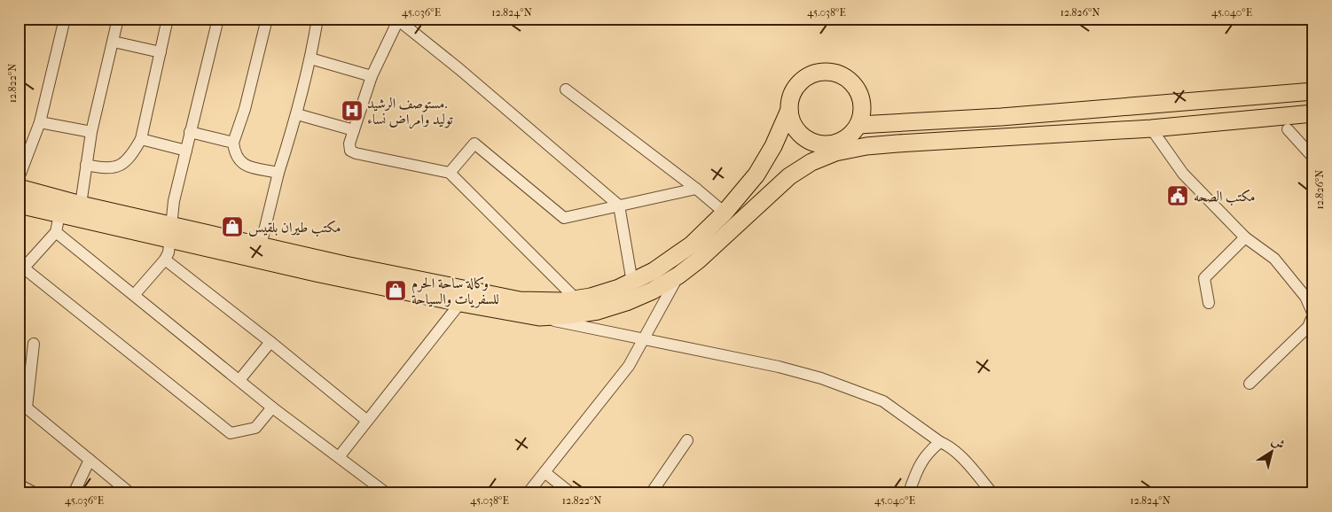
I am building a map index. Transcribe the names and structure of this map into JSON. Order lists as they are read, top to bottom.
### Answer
{
  "places": {
    "hospital": ["مستوصف الرشيد. توليد وامراض نساء"],
    "public building": ["مكتب الصحه"],
    "shop": ["مكتب طيران بلقيس", "وكالة ساحة الحرم للسفريات والسياحة"]
  },
  "north": "top right",
  "coordinates": [
    "45.036°E",
    "12.824°N",
    "45.038°E",
    "12.826°N",
    "45.040°E",
    "12.822°N"
  ]
}
